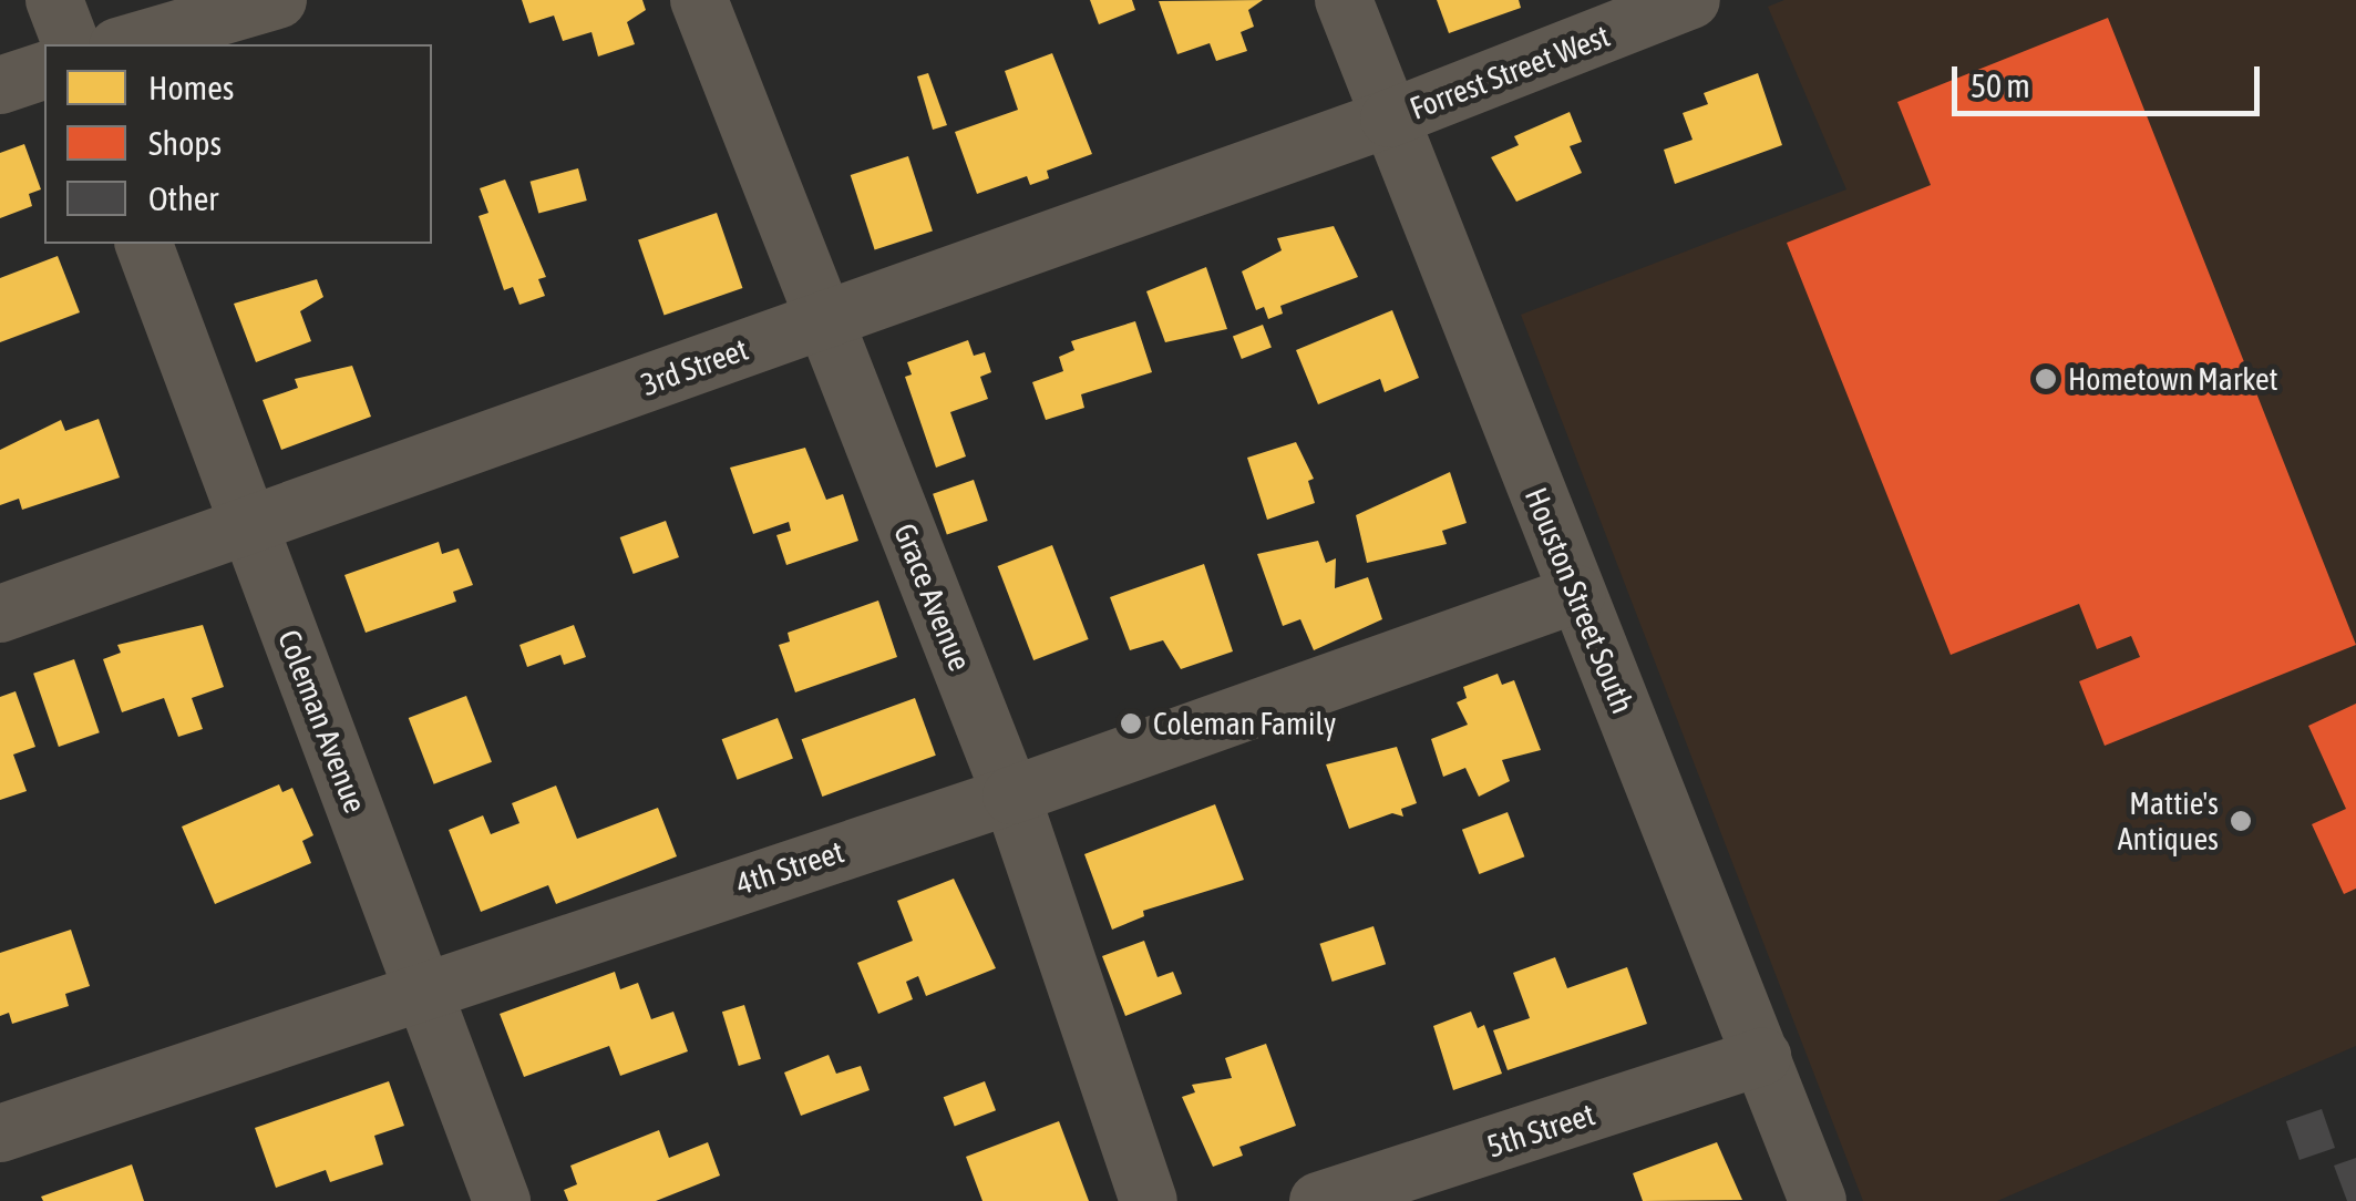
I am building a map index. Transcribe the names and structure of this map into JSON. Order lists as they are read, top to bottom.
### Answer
{
  "streets": {
    "street": [
      "Forrest Street West",
      "3rd Street",
      "Grace Avenue",
      "Houston Street South",
      "Coleman Avenue",
      "4th Street",
      "5th Street"
    ]
  },
  "crossings": [
    ["Forrest Street West", "3rd Street"],
    ["Forrest Street West", "Houston Street South"],
    ["3rd Street", "Grace Avenue"],
    ["3rd Street", "Houston Street South"],
    ["3rd Street", "Coleman Avenue"],
    ["Grace Avenue", "4th Street"],
    ["Houston Street South", "4th Street"],
    ["Houston Street South", "5th Street"],
    ["Coleman Avenue", "4th Street"]
  ],
  "places": ["Hometown Market", "Coleman Family", "Mattie's Antiques"],
  "legend": ["Homes", "Shops", "Other"],
  "scale_bar": "50 m"
}
